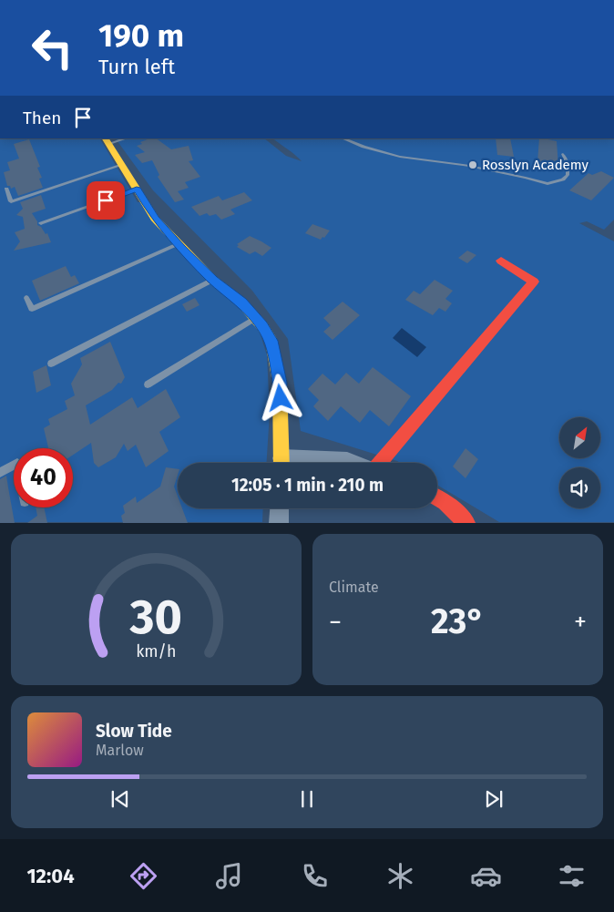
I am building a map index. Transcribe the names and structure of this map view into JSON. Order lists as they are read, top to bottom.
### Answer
{
  "places": ["Rosslyn Academy"],
  "north": "top right",
  "page": {
    "turn": ["190 m", "Turn left"],
    "then": "Then",
    "limit": "40",
    "trip": "12:05 · 1 min · 210 m",
    "tile": "Climate",
    "heat": ["−", "23°", "+"],
    "song": ["Slow Tide", "Marlow"],
    "tabs": "12:04",
    "gauge": ["30", "km/h"]
  }
}
